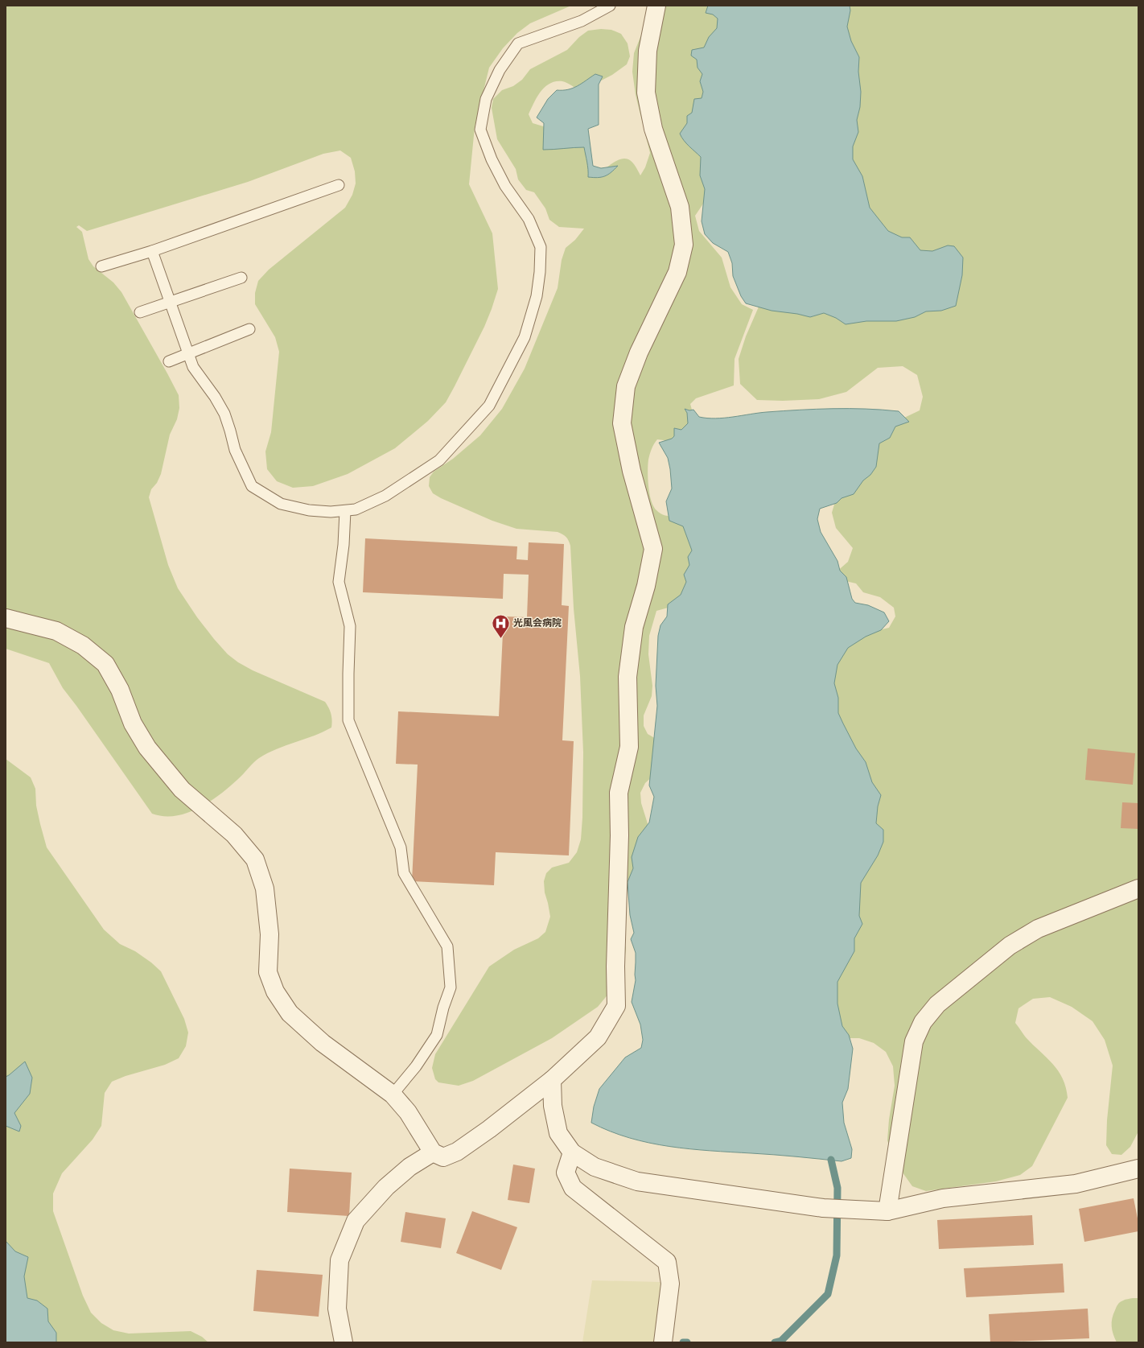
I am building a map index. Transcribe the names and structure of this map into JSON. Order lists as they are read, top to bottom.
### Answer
{
  "places": {
    "hospital": ["光風会病院"]
  }
}
